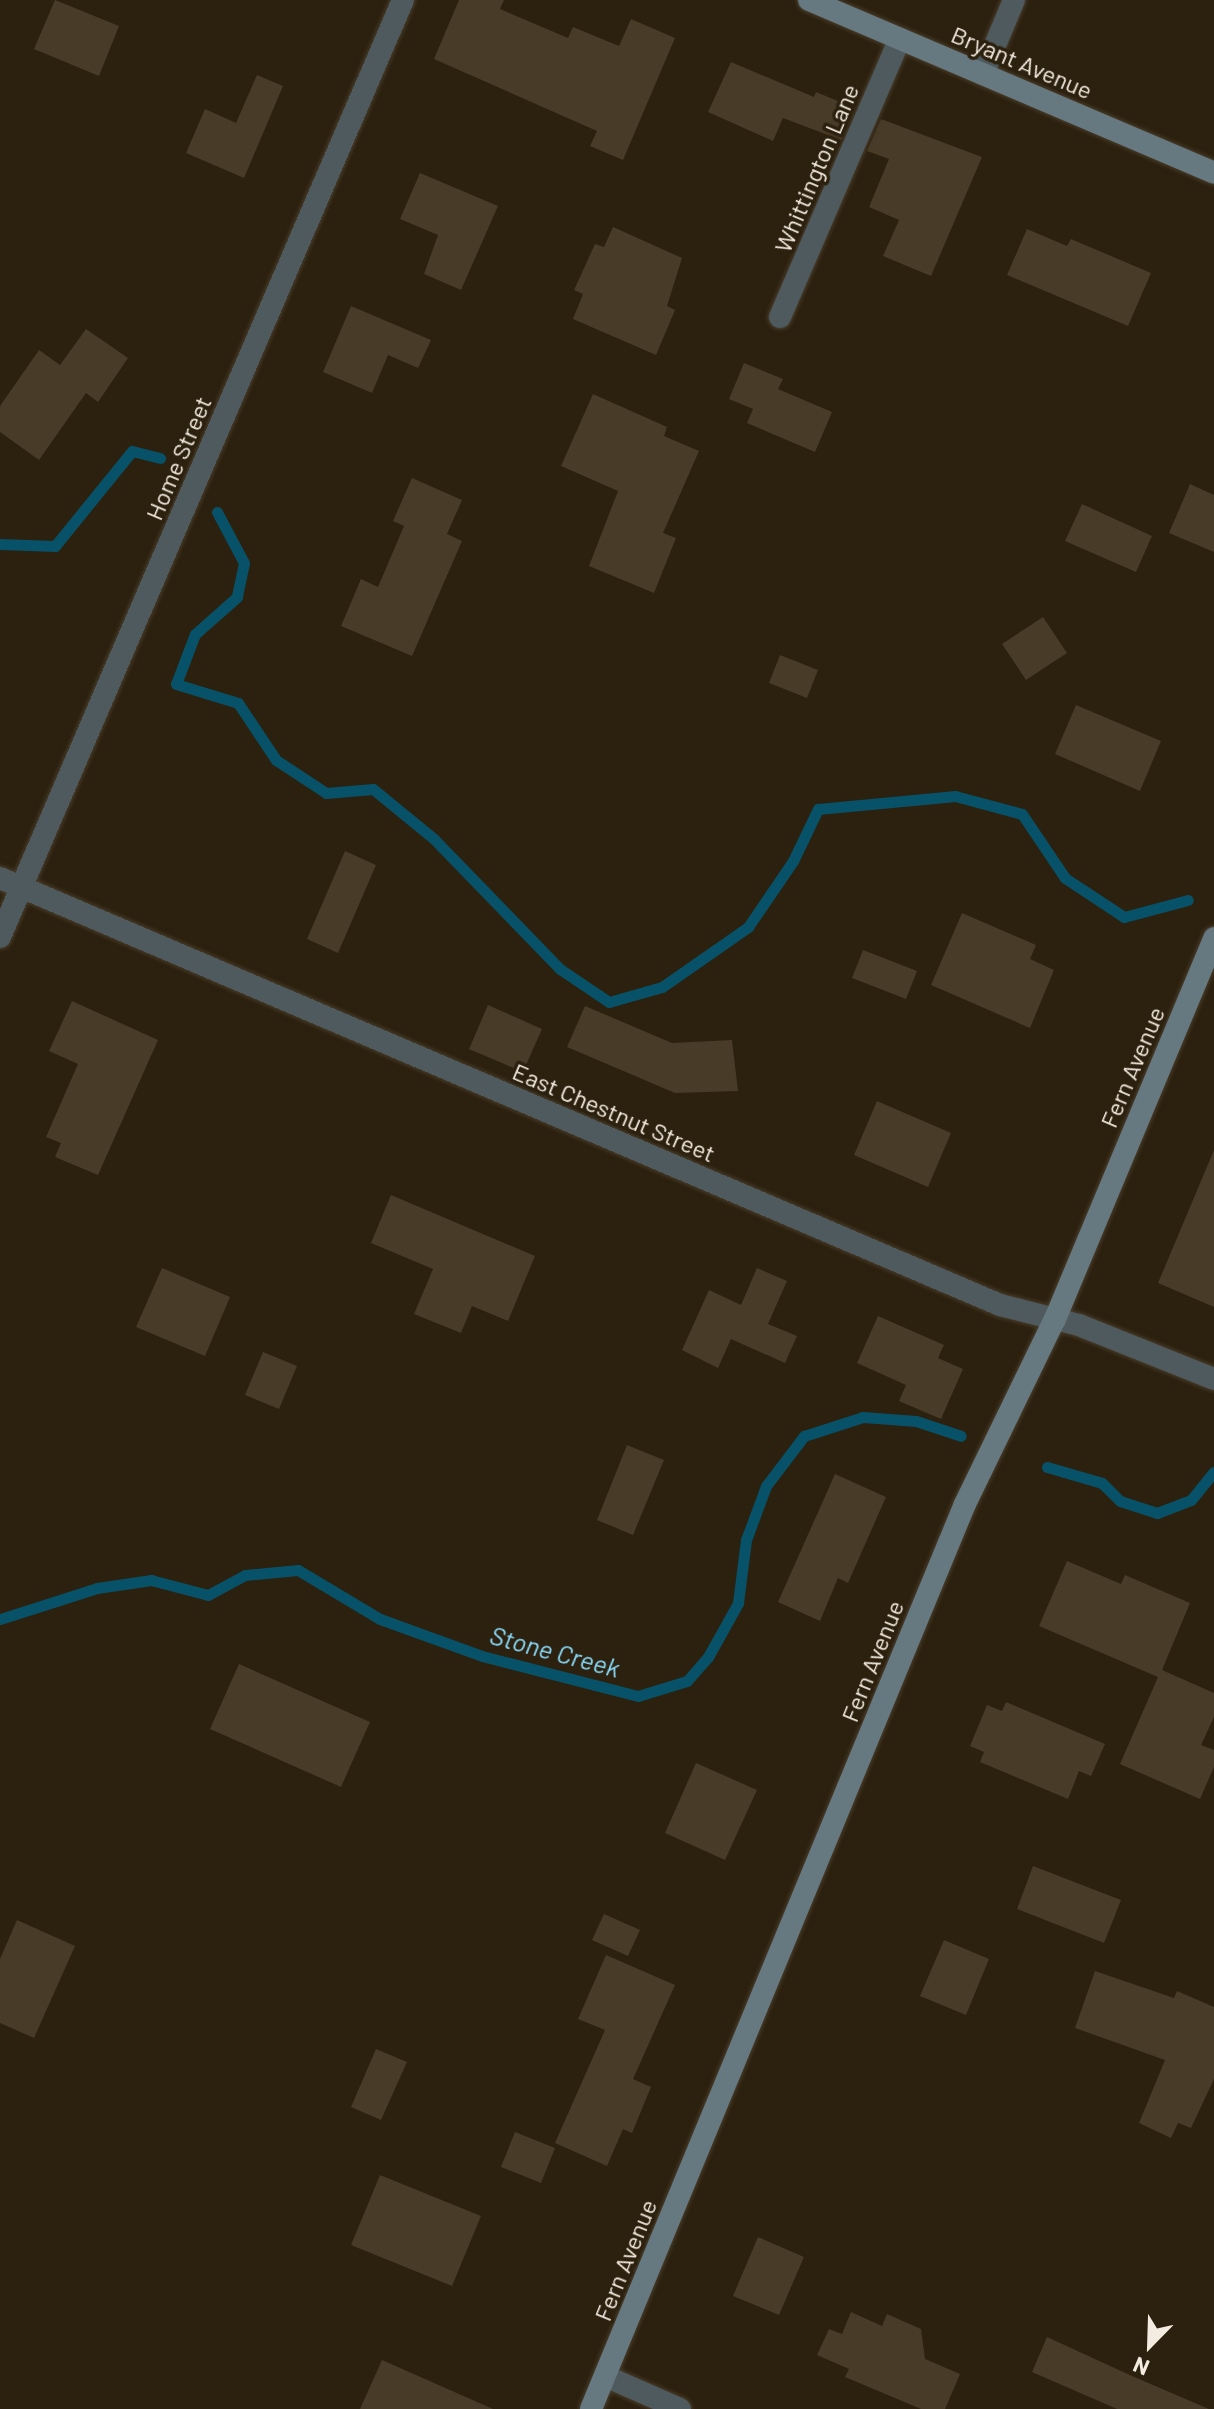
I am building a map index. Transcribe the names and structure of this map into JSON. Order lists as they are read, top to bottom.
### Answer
{
  "streets": {
    "main road": ["Bryant Avenue", "Fern Avenue"],
    "street": ["Whittington Lane", "Home Street", "East Chestnut Street"]
  },
  "crossings": [
    ["Bryant Avenue", "Whittington Lane"],
    ["Home Street", "East Chestnut Street"],
    ["Fern Avenue", "East Chestnut Street"]
  ],
  "water": ["Stone Creek"],
  "north": "bottom left"
}
